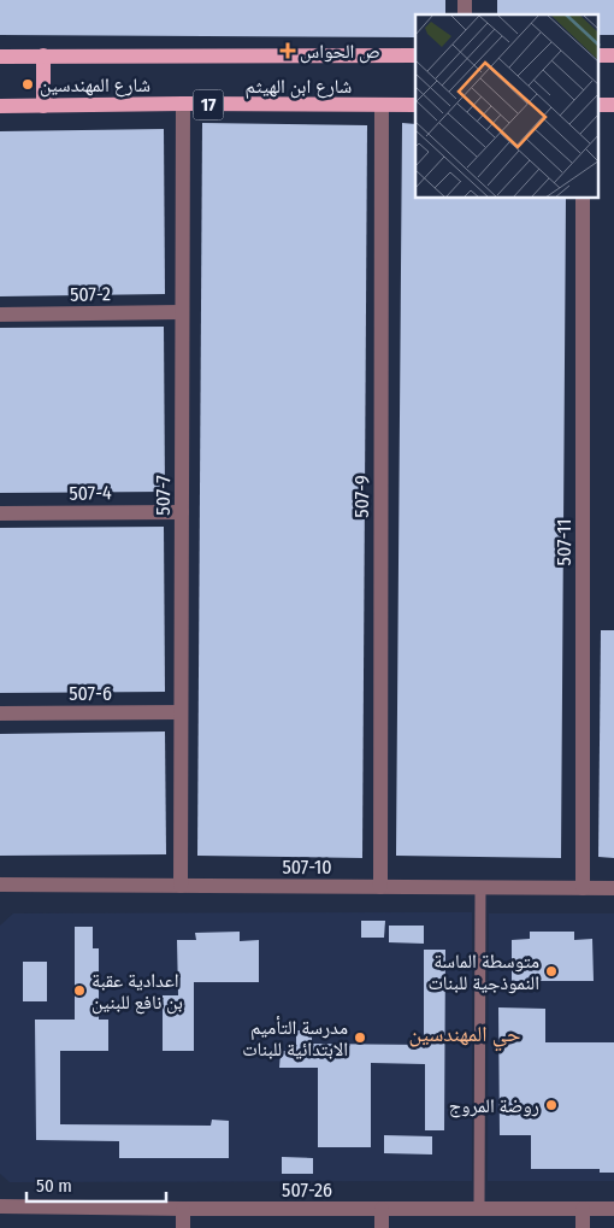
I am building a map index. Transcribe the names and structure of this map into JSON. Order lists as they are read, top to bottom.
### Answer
{
  "streets": {
    "main road": ["شارع ابن الهيثم", "17"],
    "street": [
      "507-2",
      "507-4",
      "507-7",
      "507-9",
      "507-11",
      "507-6",
      "507-10",
      "507-26"
    ]
  },
  "crossings": [
    ["شارع ابن الهيثم", "507-7"],
    ["شارع ابن الهيثم", "507-9"],
    ["507-2", "507-7"],
    ["507-4", "507-7"],
    ["507-7", "507-6"],
    ["507-7", "507-10"],
    ["507-9", "507-10"],
    ["507-11", "507-10"]
  ],
  "districts": ["حي المهندسين"],
  "places": {
    "health": ["ص الحواس"],
    "other": [
      "شارع المهندسين",
      "متوسطة الماسة النموذجية للبنات",
      "اعدادية عقبة بن نافع للبنين",
      "مدرسة التأميم الابتدائية للبنات",
      "روضة المروج"
    ]
  },
  "scale_bar": "50 m"
}
